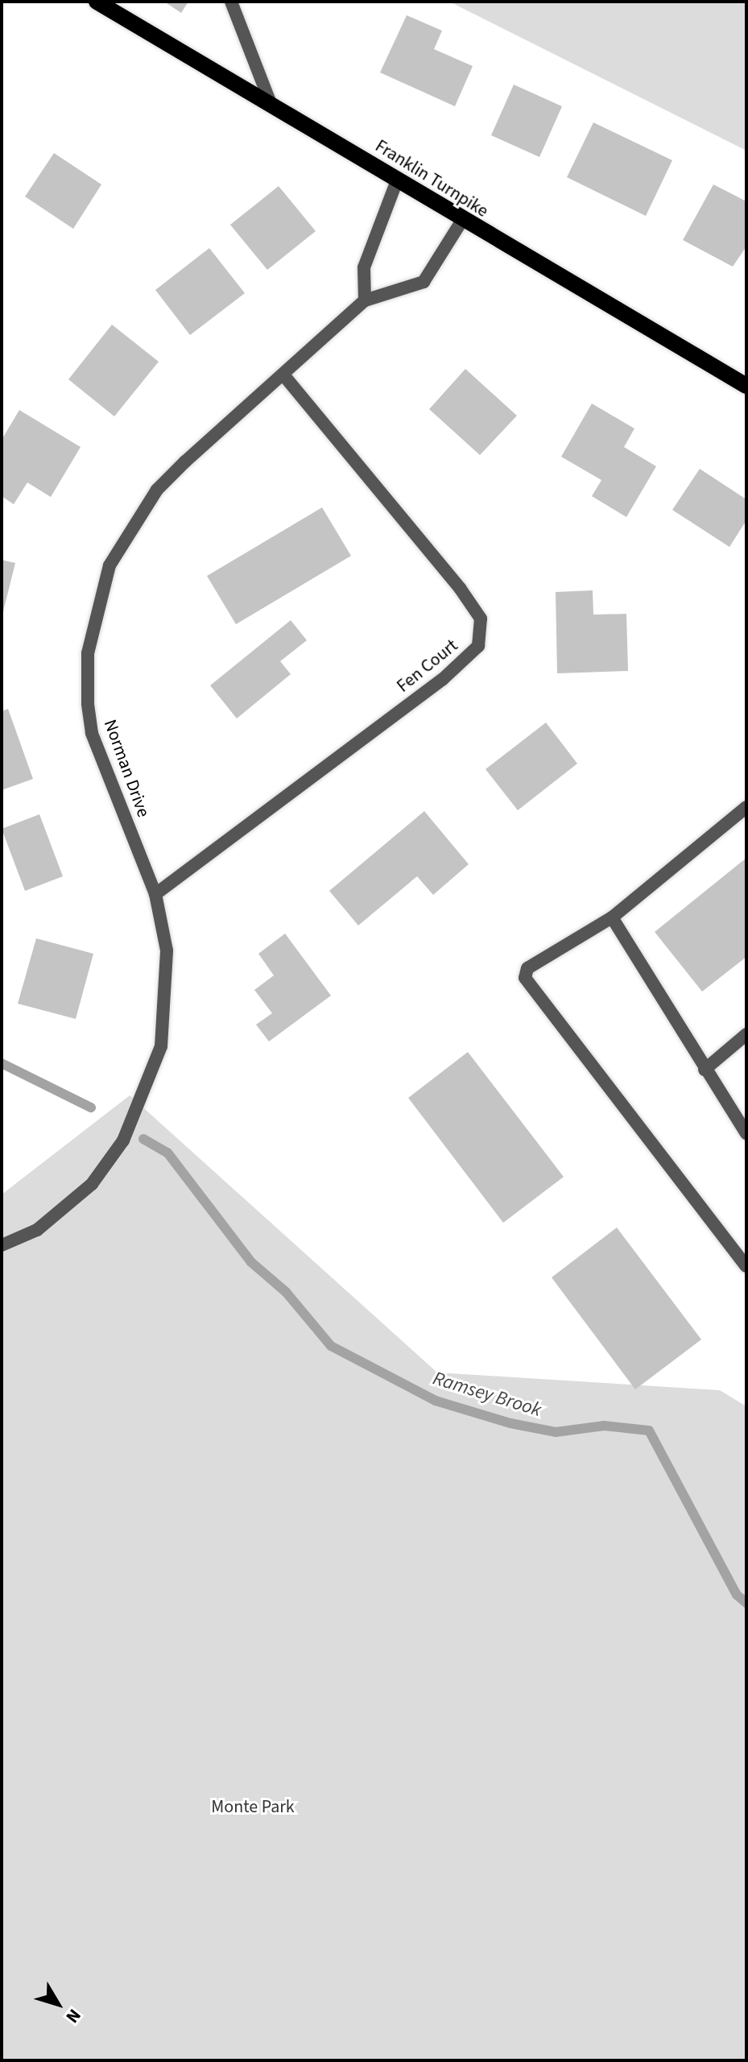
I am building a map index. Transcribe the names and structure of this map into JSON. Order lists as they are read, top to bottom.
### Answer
{
  "streets": {
    "main road": ["Franklin Turnpike"],
    "street": ["Fen Court", "Norman Drive"]
  },
  "crossings": [
    ["Franklin Turnpike", "Norman Drive"],
    ["Fen Court", "Norman Drive"]
  ],
  "water": ["Ramsey Brook"],
  "parks": ["Monte Park"],
  "north": "bottom right"
}
